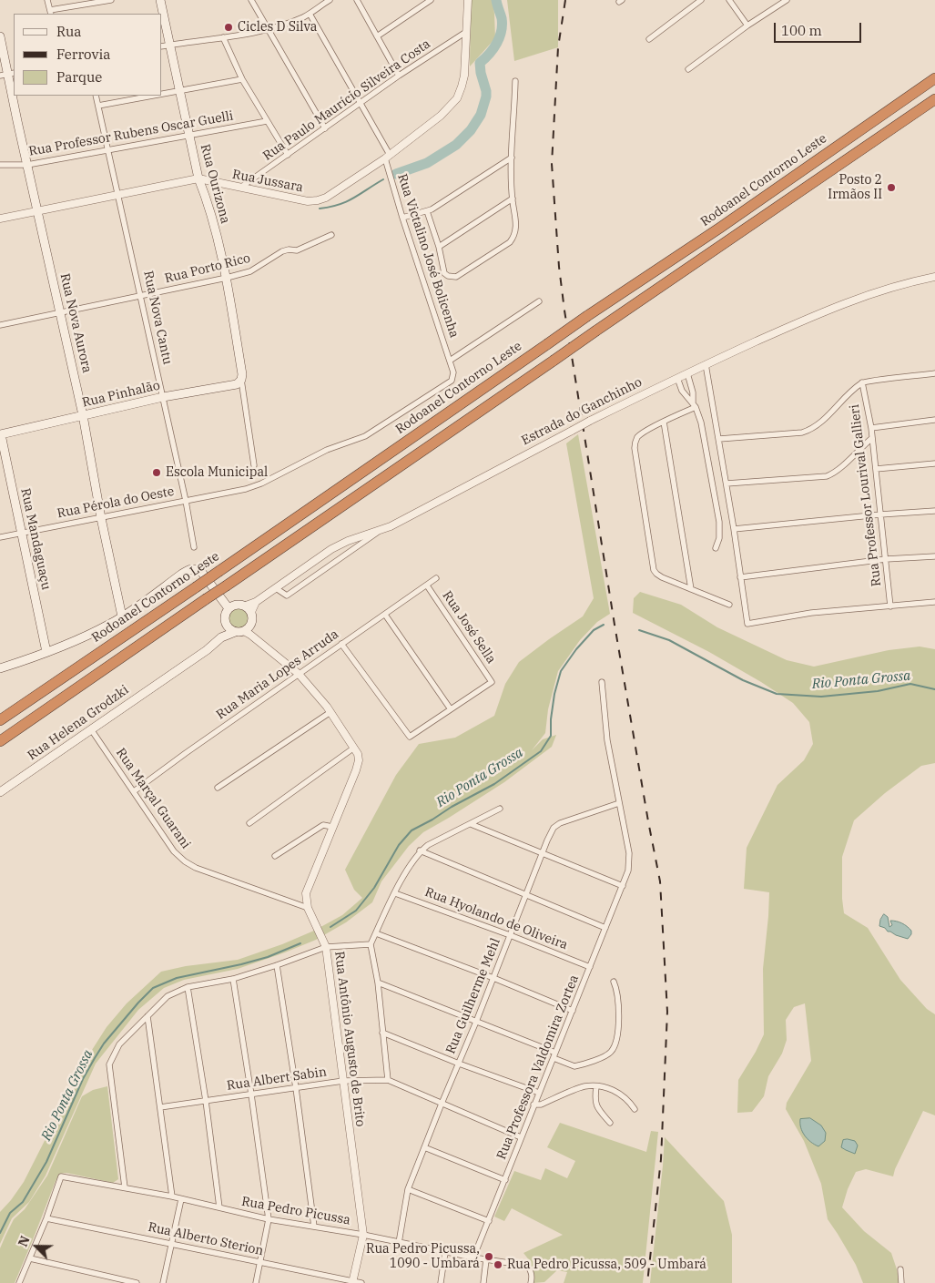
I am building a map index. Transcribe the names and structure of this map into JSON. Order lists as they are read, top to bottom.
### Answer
{
  "streets": {
    "highway": ["Rodoanel Contorno Leste"],
    "main road": [
      "Rua Ourizona",
      "Rua Nova Aurora",
      "Rua Pinhalão",
      "Rua Mandaguaçu",
      "Rua Helena Grodzki"
    ],
    "street": [
      "Rua Paulo Maurício Silveira Costa",
      "Rua Professor Rubens Oscar Guelli",
      "Rua Jussara",
      "Rua Victalino José Bolicenha",
      "Rua Porto Rico",
      "Rua Nova Cantu",
      "Estrada do Ganchinho",
      "Rua Professor Lourival Gallieri",
      "Rua Pérola do Oeste",
      "Rua José Sella",
      "Rua Maria Lopes Arruda",
      "Rua Marçal Guarani",
      "Rua Hyolando de Oliveira",
      "Rua Guilherme Mehl",
      "Rua Antônio Augusto de Brito",
      "Rua Professora Valdomira Zortea",
      "Rua Albert Sabin",
      "Rua Pedro Picussa",
      "Rua Alberto Sterion"
    ]
  },
  "crossings": [
    ["Rua Paulo Maurício Silveira Costa", "Rua Jussara"],
    ["Rua Paulo Maurício Silveira Costa", "Rua Victalino José Bolicenha"],
    ["Rua Professor Rubens Oscar Guelli", "Rua Ourizona"],
    ["Rua Professor Rubens Oscar Guelli", "Rua Nova Cantu"],
    ["Rua Professor Rubens Oscar Guelli", "Rua Nova Aurora"],
    ["Rua Jussara", "Rua Ourizona"],
    ["Rua Jussara", "Rua Victalino José Bolicenha"],
    ["Rua Jussara", "Rua Nova Cantu"],
    ["Rua Jussara", "Rua Nova Aurora"],
    ["Rua Ourizona", "Rua Porto Rico"],
    ["Rua Ourizona", "Rua Pinhalão"],
    ["Rua Victalino José Bolicenha", "Rua Pérola do Oeste"],
    ["Rua Porto Rico", "Rua Nova Cantu"],
    ["Rua Porto Rico", "Rua Nova Aurora"],
    ["Rua Nova Cantu", "Rua Pinhalão"],
    ["Rua Nova Cantu", "Rua Pérola do Oeste"],
    ["Rua Nova Aurora", "Rua Pinhalão"],
    ["Rua Nova Aurora", "Rua Pérola do Oeste"],
    ["Rua Pinhalão", "Rua Mandaguaçu"],
    ["Estrada do Ganchinho", "Rua Helena Grodzki"],
    ["Estrada do Ganchinho", "Rua Antônio Augusto de Brito"],
    ["Rua Pérola do Oeste", "Rua Mandaguaçu"],
    ["Rua José Sella", "Rua Maria Lopes Arruda"],
    ["Rua Maria Lopes Arruda", "Rua Marçal Guarani"],
    ["Rua Maria Lopes Arruda", "Rua Antônio Augusto de Brito"],
    ["Rua Helena Grodzki", "Rua Marçal Guarani"],
    ["Rua Helena Grodzki", "Rua Antônio Augusto de Brito"],
    ["Rua Marçal Guarani", "Rua Antônio Augusto de Brito"],
    ["Rua Hyolando de Oliveira", "Rua Guilherme Mehl"],
    ["Rua Hyolando de Oliveira", "Rua Professora Valdomira Zortea"],
    ["Rua Guilherme Mehl", "Rua Professora Valdomira Zortea"],
    ["Rua Guilherme Mehl", "Rua Albert Sabin"],
    ["Rua Guilherme Mehl", "Rua Pedro Picussa"],
    ["Rua Antônio Augusto de Brito", "Rua Albert Sabin"],
    ["Rua Antônio Augusto de Brito", "Rua Pedro Picussa"],
    ["Rua Antônio Augusto de Brito", "Rua Alberto Sterion"],
    ["Rua Professora Valdomira Zortea", "Rua Albert Sabin"],
    ["Rua Professora Valdomira Zortea", "Rua Pedro Picussa"],
    ["Rua Pedro Picussa", "Rua Alberto Sterion"]
  ],
  "water": ["Rio Ponta Grossa"],
  "places": [
    "Cicles D Silva",
    "Posto 2 Irmãos II",
    "Escola Municipal",
    "Rua Pedro Picussa, 1090 - Umbará",
    "Rua Pedro Picussa, 509 - Umbará"
  ],
  "legend": ["Rua", "Ferrovia", "Parque"],
  "scale_bar": "100 m",
  "north": "top left"
}
